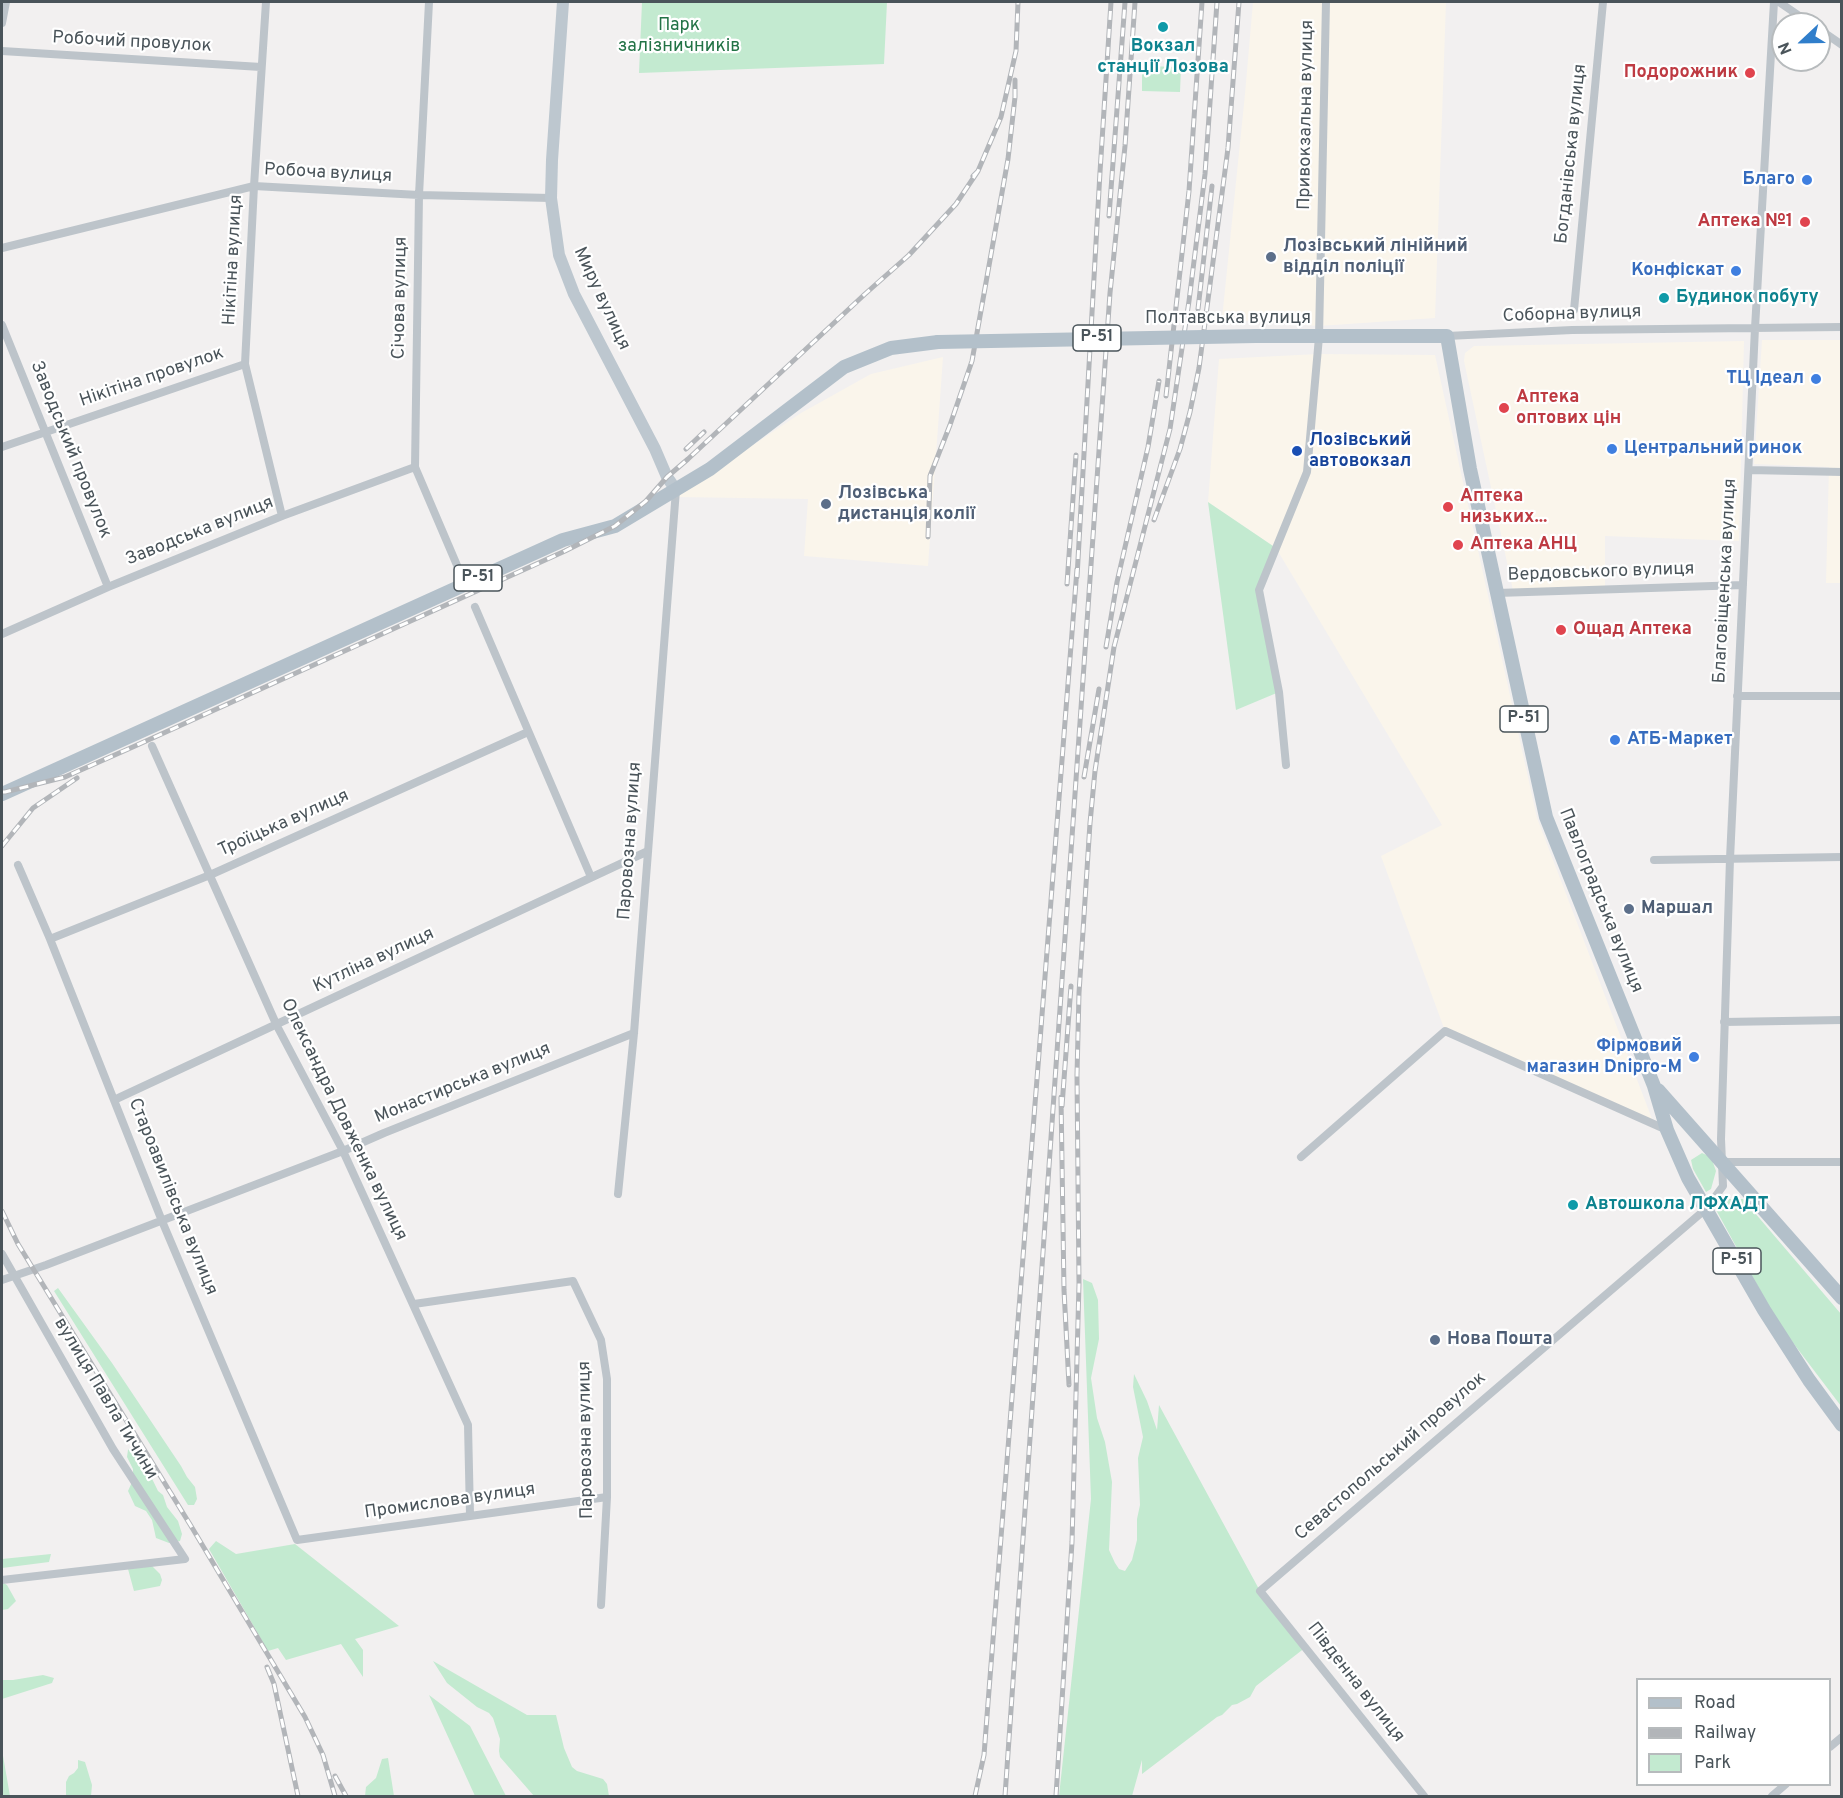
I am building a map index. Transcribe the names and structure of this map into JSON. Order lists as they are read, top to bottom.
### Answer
{
  "streets": {
    "main road": [
      "Миру вулиця",
      "Полтавська вулиця",
      "Р-51",
      "Павлоградська вулиця"
    ],
    "street": [
      "Робочий провулок",
      "Привокзальна вулиця",
      "Богданівська вулиця",
      "Робоча вулиця",
      "Нікітіна вулиця",
      "Січова вулиця",
      "Соборна вулиця",
      "Нікітіна провулок",
      "Заводський провулок",
      "Заводська вулиця",
      "Вердовського вулиця",
      "Благовіщенська вулиця",
      "Троїцька вулиця",
      "Паровозна вулиця",
      "Кутліна вулиця",
      "Монастирська вулиця",
      "Олександра Довженка вулиця",
      "Староавилівська вулиця",
      "вулиця Павла Тичини",
      "Севастопольський провулок",
      "Промислова вулиця",
      "Південна вулиця"
    ]
  },
  "crossings": [
    ["Робочий провулок", "Нікітіна вулиця"],
    ["Привокзальна вулиця", "Полтавська вулиця"],
    ["Робоча вулиця", "Нікітіна вулиця"],
    ["Робоча вулиця", "Січова вулиця"],
    ["Робоча вулиця", "Миру вулиця"],
    ["Нікітіна вулиця", "Нікітіна провулок"],
    ["Нікітіна вулиця", "Заводська вулиця"],
    ["Січова вулиця", "Р-51"],
    ["Січова вулиця", "Заводська вулиця"],
    ["Миру вулиця", "Полтавська вулиця"],
    ["Миру вулиця", "Р-51"],
    ["Миру вулиця", "Паровозна вулиця"],
    ["Соборна вулиця", "Полтавська вулиця"],
    ["Соборна вулиця", "Благовіщенська вулиця"],
    ["Соборна вулиця", "Павлоградська вулиця"],
    ["Полтавська вулиця", "Р-51"],
    ["Полтавська вулиця", "Паровозна вулиця"],
    ["Полтавська вулиця", "Павлоградська вулиця"],
    ["Р-51", "Паровозна вулиця"],
    ["Нікітіна провулок", "Заводський провулок"],
    ["Заводський провулок", "Заводська вулиця"],
    ["Вердовського вулиця", "Благовіщенська вулиця"],
    ["Вердовського вулиця", "Павлоградська вулиця"],
    ["Благовіщенська вулиця", "Павлоградська вулиця"],
    ["Благовіщенська вулиця", "Севастопольський провулок"],
    ["Троїцька вулиця", "Олександра Довженка вулиця"],
    ["Троїцька вулиця", "Староавилівська вулиця"],
    ["Паровозна вулиця", "Кутліна вулиця"],
    ["Паровозна вулиця", "Монастирська вулиця"],
    ["Паровозна вулиця", "Олександра Довженка вулиця"],
    ["Паровозна вулиця", "Промислова вулиця"],
    ["Павлоградська вулиця", "Севастопольський провулок"],
    ["Кутліна вулиця", "Олександра Довженка вулиця"],
    ["Кутліна вулиця", "Староавилівська вулиця"],
    ["Монастирська вулиця", "Олександра Довженка вулиця"],
    ["Монастирська вулиця", "Староавилівська вулиця"],
    ["Монастирська вулиця", "вулиця Павла Тичини"],
    ["Олександра Довженка вулиця", "Промислова вулиця"],
    ["Староавилівська вулиця", "Промислова вулиця"],
    ["Севастопольський провулок", "Південна вулиця"]
  ],
  "parks": ["Парк залізничників"],
  "places": [
    "Вокзал станції Лозова",
    "Подорожник",
    "Благо",
    "Аптека №1",
    "Лозівський лінійний відділ поліції",
    "Конфіскат",
    "Будинок побуту",
    "ТЦ Ідеал",
    "Аптека оптових цін",
    "Центральний ринок",
    "Лозівський автовокзал",
    "Лозівська дистанція колії",
    "Аптека низьких...",
    "Аптека АНЦ",
    "Ощад Аптека",
    "АТБ-Маркет",
    "Маршал",
    "Фірмовий магазин Dnipro-M",
    "Автошкола ЛФХАДТ",
    "Нова Пошта"
  ],
  "legend": ["Road", "Railway", "Park"],
  "north": "left"
}
